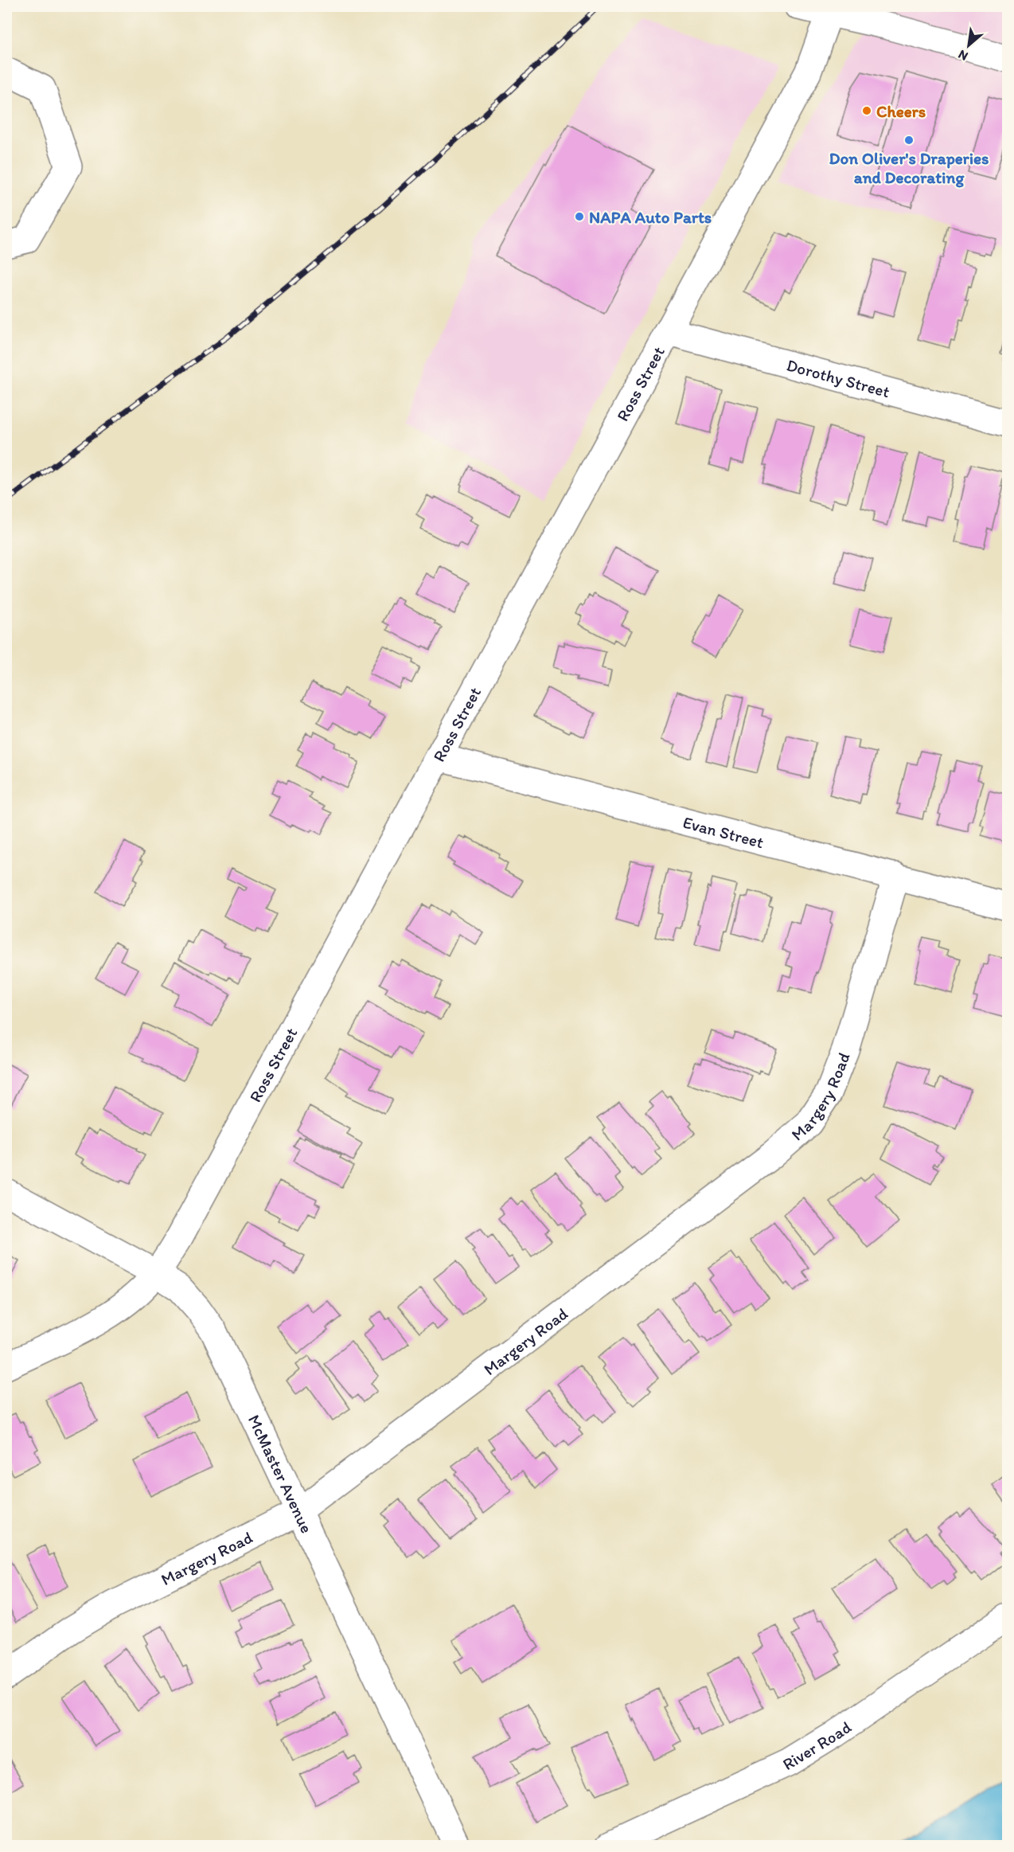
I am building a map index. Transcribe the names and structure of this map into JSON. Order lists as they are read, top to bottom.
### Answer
{
  "streets": {
    "street": [
      "Dorothy Street",
      "Ross Street",
      "Evan Street",
      "Margery Road",
      "McMaster Avenue",
      "River Road"
    ]
  },
  "crossings": [
    ["Dorothy Street", "Ross Street"],
    ["Ross Street", "Evan Street"],
    ["Ross Street", "McMaster Avenue"],
    ["Evan Street", "Margery Road"],
    ["Margery Road", "McMaster Avenue"]
  ],
  "places": ["Cheers", "Don Oliver's Draperies and Decorating", "NAPA Auto Parts"],
  "north": "bottom left"
}
